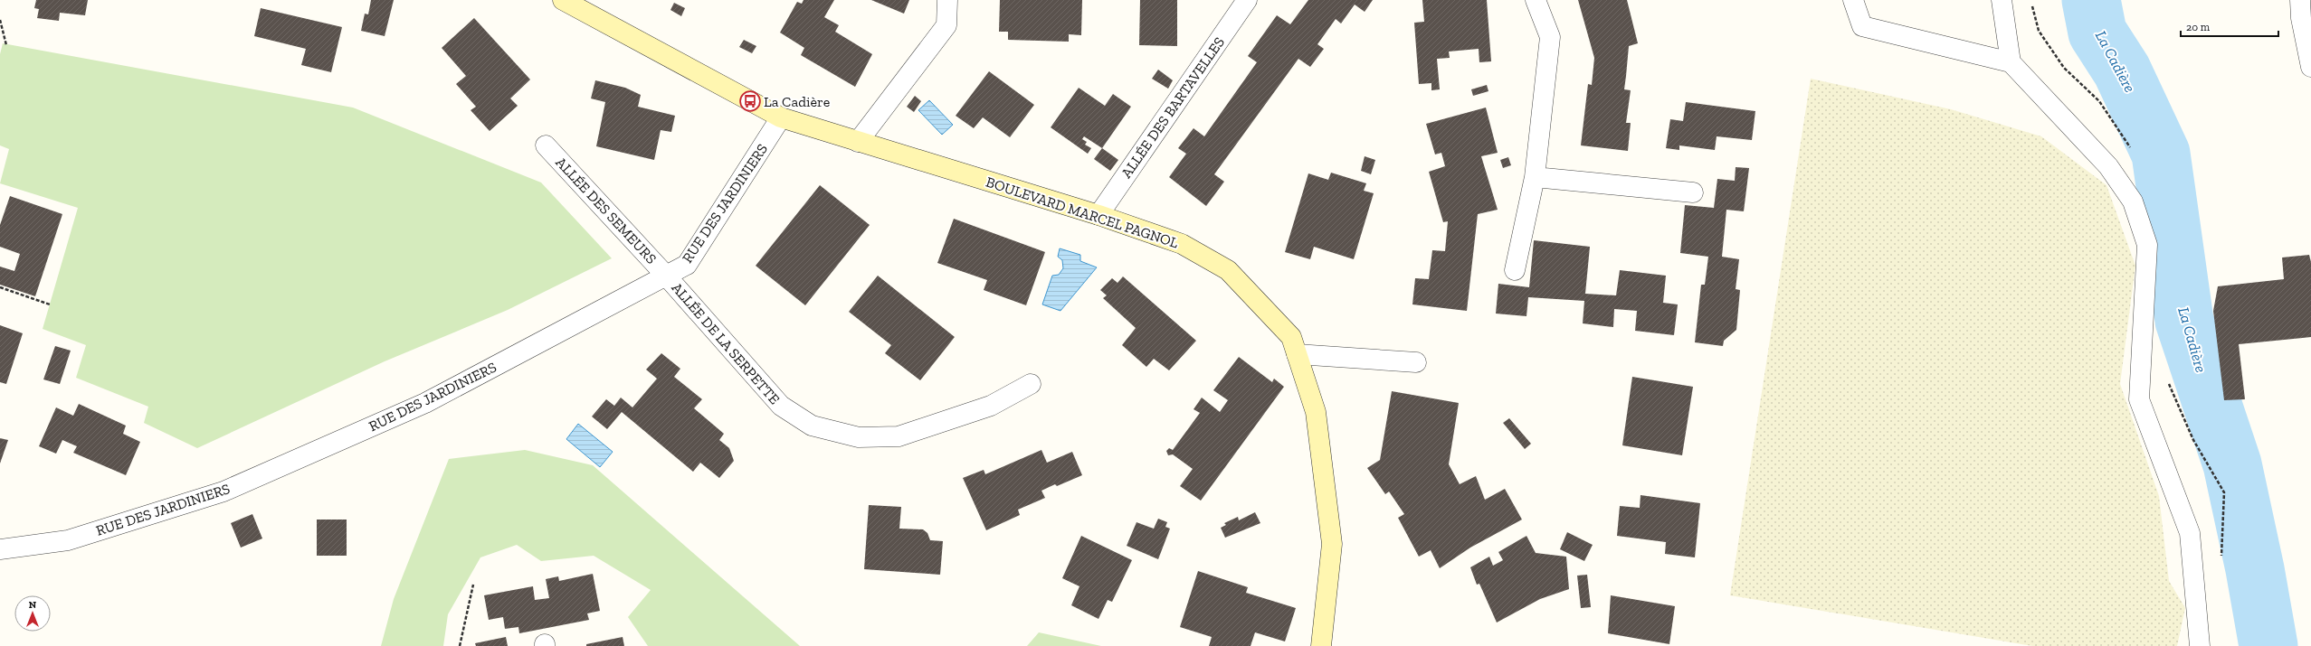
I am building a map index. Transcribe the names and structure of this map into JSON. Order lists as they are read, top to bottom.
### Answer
{
  "streets": {
    "street": [
      "ALLÉE DES BARTAVELLES",
      "RUE DES JARDINIERS",
      "ALLÉE DES SEMEURS",
      "BOULEVARD MARCEL PAGNOL",
      "ALLÉE DE LA SERPETTE"
    ]
  },
  "crossings": [
    ["ALLÉE DES BARTAVELLES", "BOULEVARD MARCEL PAGNOL"],
    ["RUE DES JARDINIERS", "ALLÉE DES SEMEURS"],
    ["RUE DES JARDINIERS", "BOULEVARD MARCEL PAGNOL"],
    ["RUE DES JARDINIERS", "ALLÉE DE LA SERPETTE"],
    ["ALLÉE DES SEMEURS", "ALLÉE DE LA SERPETTE"]
  ],
  "water": ["La Cadière"],
  "places": {
    "bus stop": ["La Cadière"]
  },
  "scale_bar": "20 m",
  "north": "top"
}
